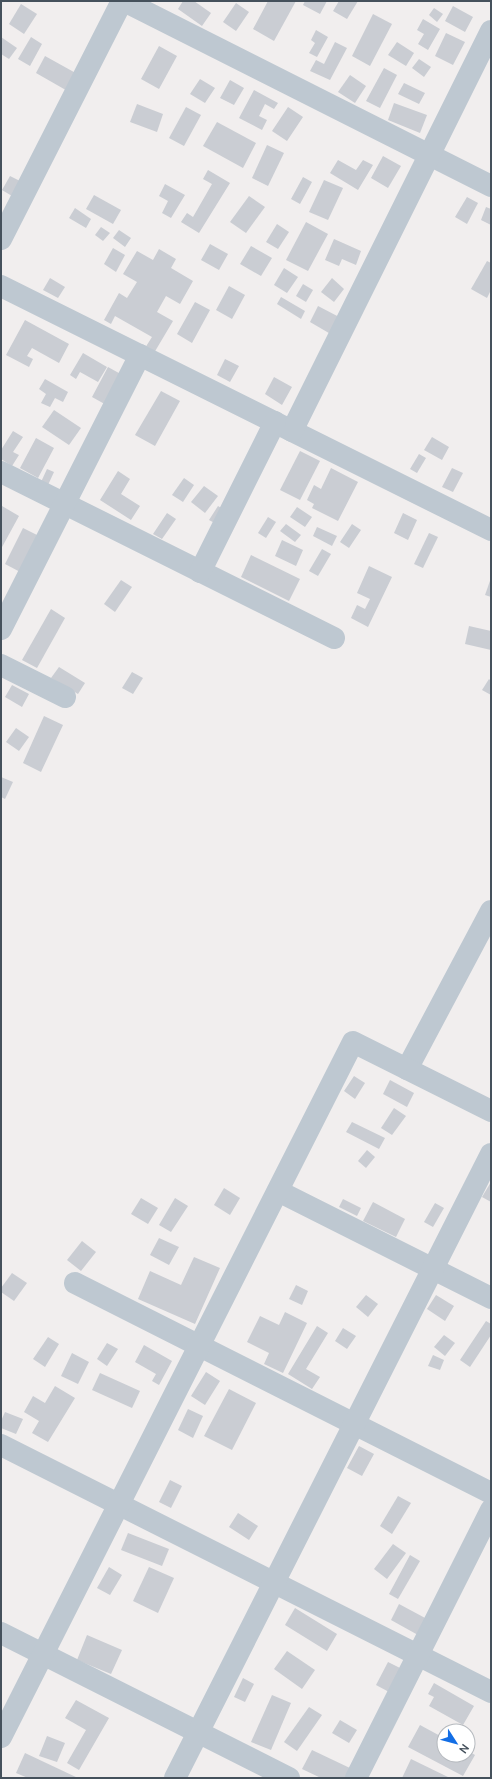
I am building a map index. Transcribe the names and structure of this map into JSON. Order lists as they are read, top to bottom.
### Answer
{
  "north": "bottom right"
}
